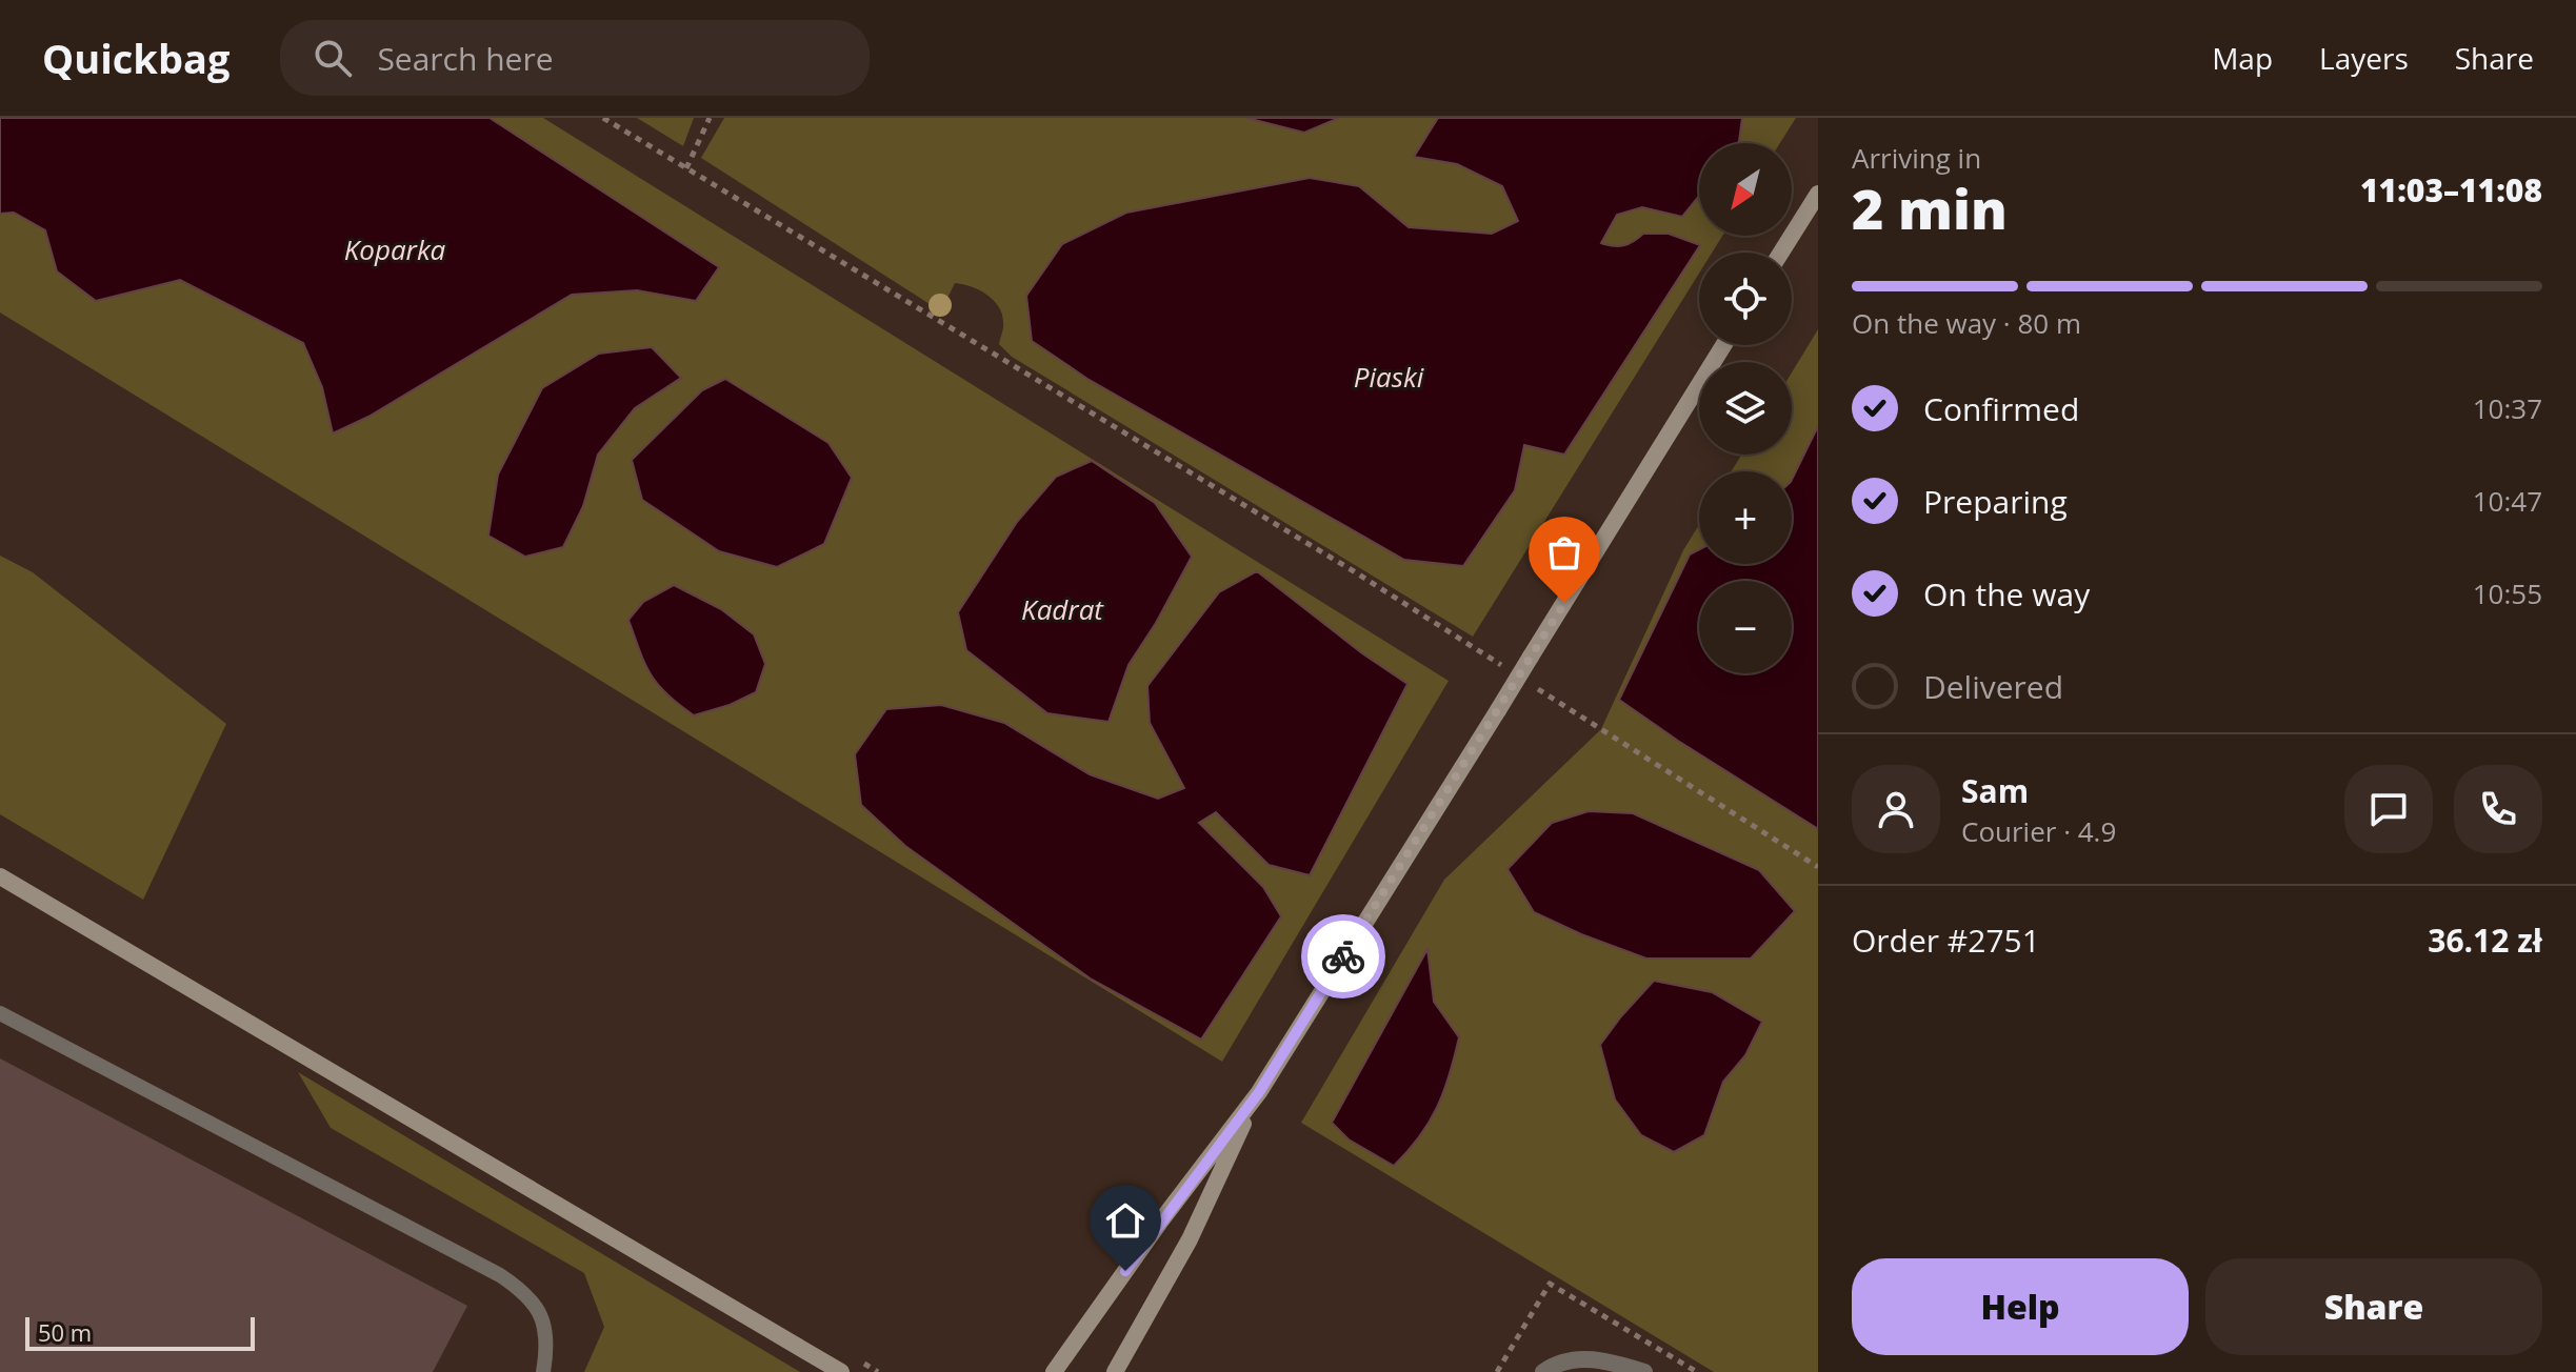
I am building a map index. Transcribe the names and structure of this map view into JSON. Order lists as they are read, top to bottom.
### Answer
{
  "water": ["Koparka", "Piaski", "Kadrat"],
  "scale_bar": "50 m",
  "north": "bottom left",
  "page": {
    "header": "Quickbag",
    "search": "Search here",
    "nav": ["Map", "Layers", "Share"],
    "heading": ["2 min", "Arriving in", "11:03–11:08"],
    "panel": [
      "Sam",
      "Courier · 4.9",
      "Order #2751",
      "36.12 zł"
    ],
    "map_buttons": ["+", "−"],
    "bar": "On the way · 80 m",
    "list": [
      ["Confirmed", "10:37"],
      ["Preparing", "10:47"],
      ["On the way", "10:55"],
      "Delivered"
    ],
    "buttons": ["Help", "Share"],
    "scale": "50 m"
  }
}
